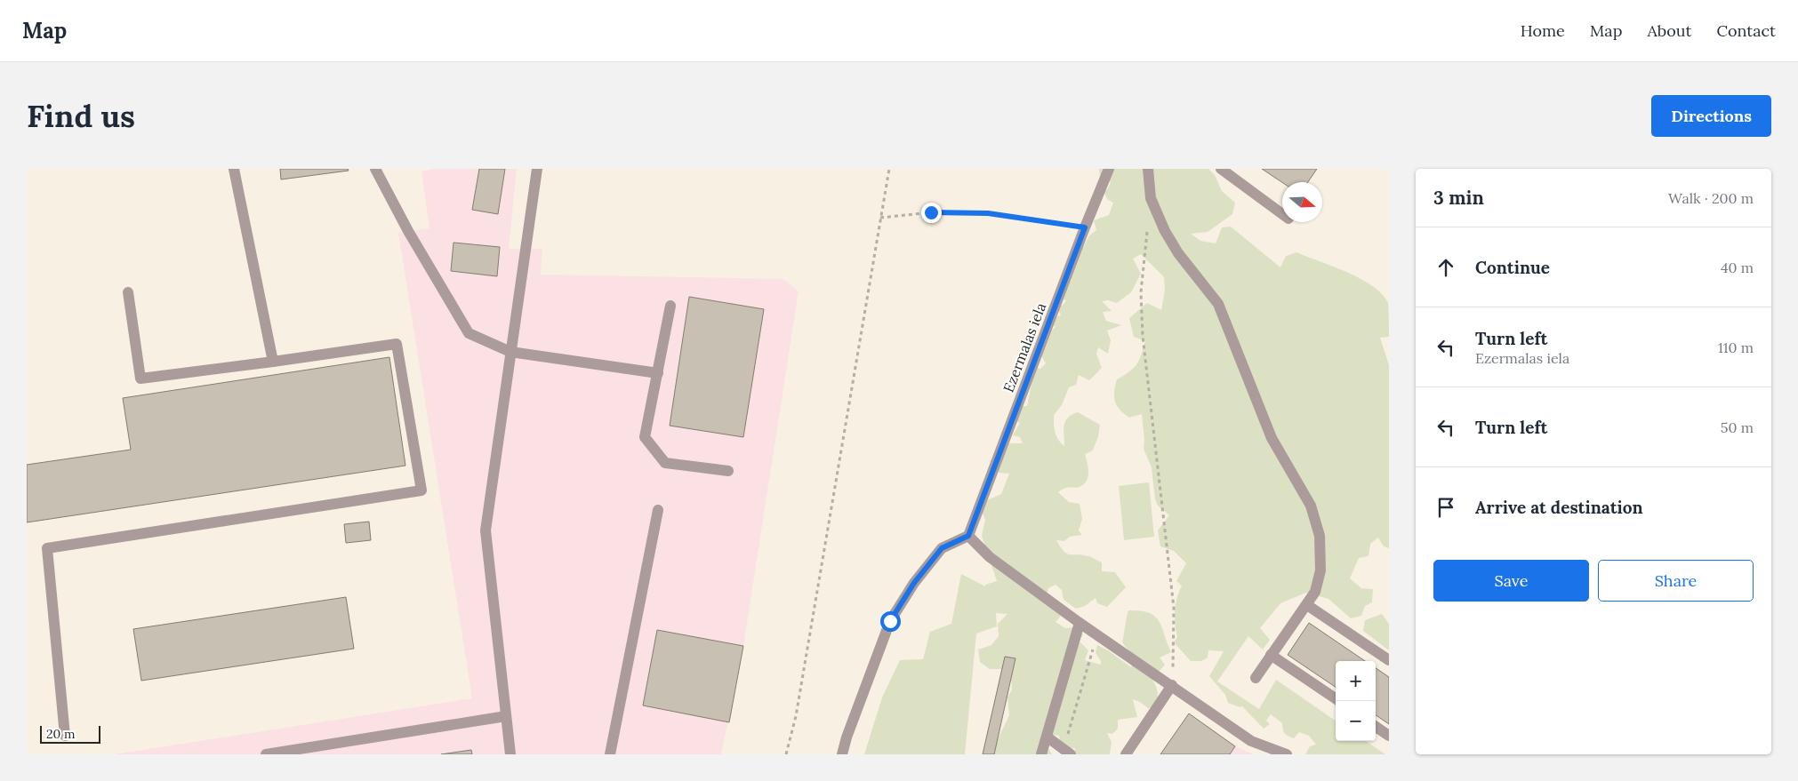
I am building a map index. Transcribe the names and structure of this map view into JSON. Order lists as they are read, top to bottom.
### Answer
{
  "streets": {
    "street": ["Ezermalas iela"]
  },
  "scale_bar": "20 m",
  "north": "right",
  "page": {
    "header": "Map",
    "nav": [
      "Home",
      "Map",
      "About",
      "Contact"
    ],
    "buttons": [
      "Directions",
      ["Save", "Share"]
    ],
    "title": "Find us",
    "heading": ["3 min", "Walk · 200 m"],
    "list": [
      ["Continue", "40 m"],
      ["Turn left", "Ezermalas iela", "110 m"],
      ["Turn left", "50 m"],
      "Arrive at destination"
    ],
    "map_buttons": ["+", "−"],
    "scale": "20 m"
  }
}
